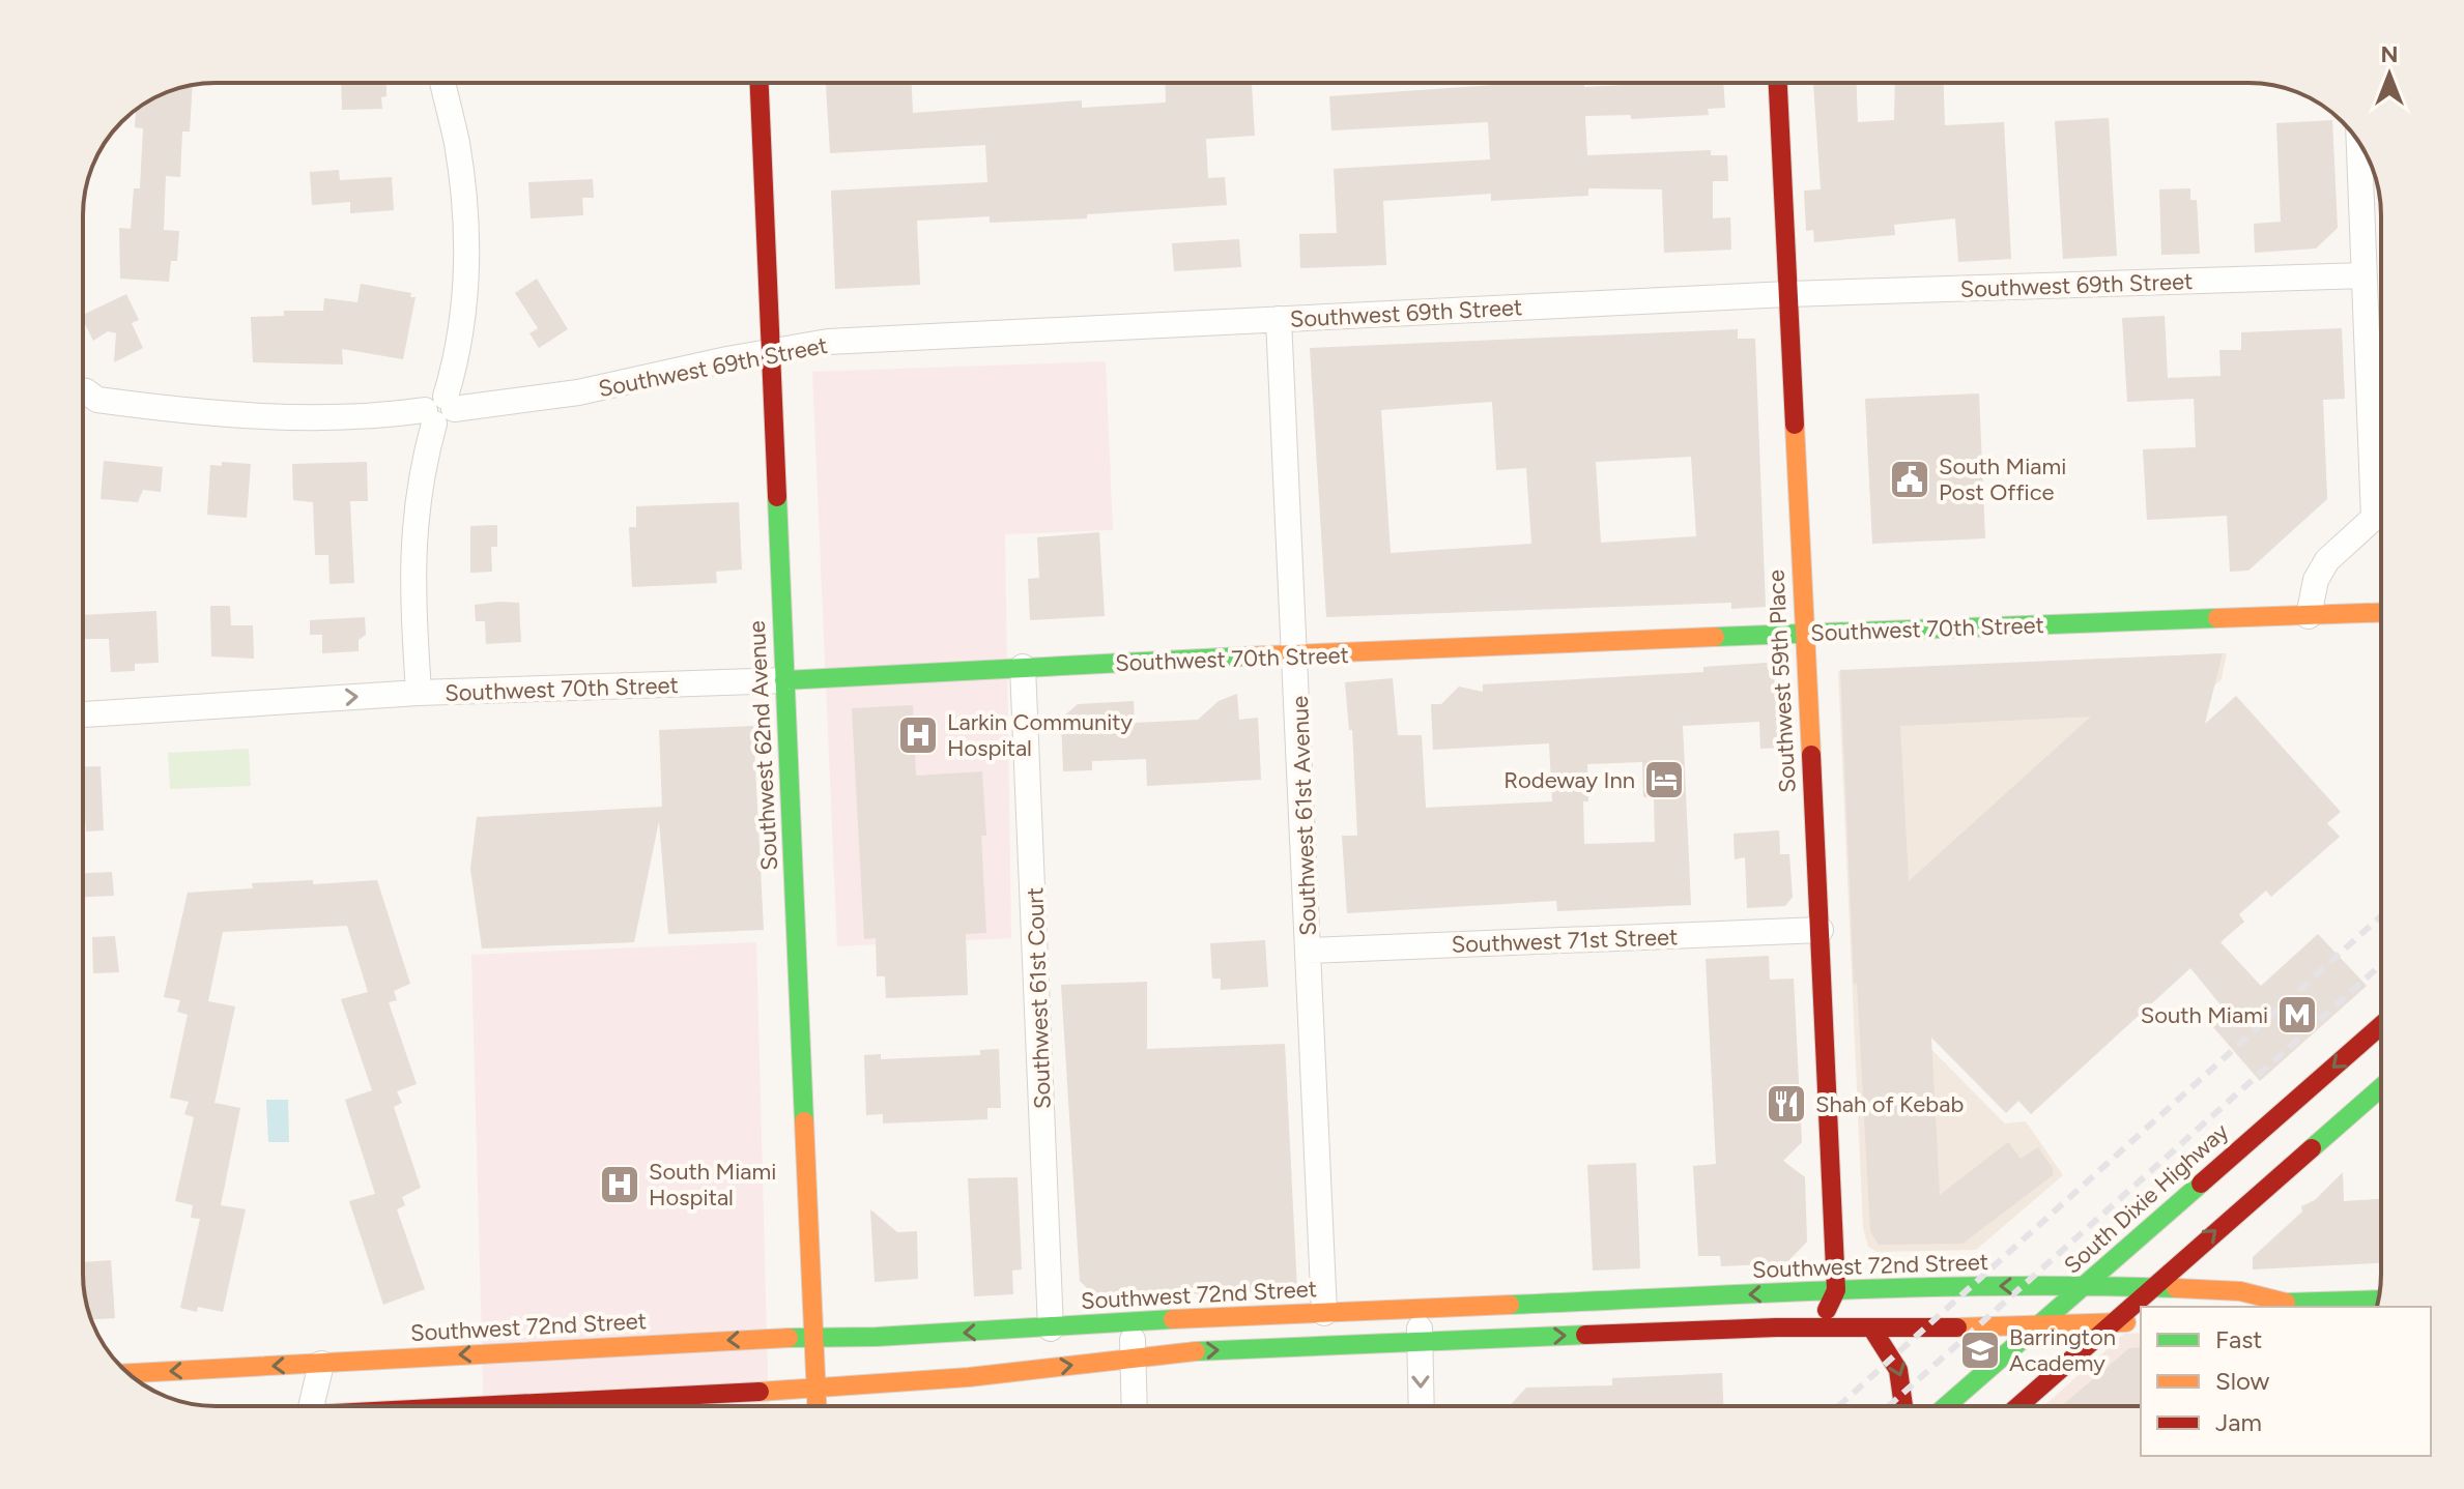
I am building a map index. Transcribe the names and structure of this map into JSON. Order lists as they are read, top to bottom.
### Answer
{
  "streets": {
    "main road": [
      "Southwest 70th Street",
      "Southwest 59th Place",
      "Southwest 62nd Avenue",
      "South Dixie Highway",
      "Southwest 72nd Street"
    ],
    "street": [
      "Southwest 69th Street",
      "Southwest 61st Avenue",
      "Southwest 71st Street",
      "Southwest 61st Court"
    ]
  },
  "crossings": [
    ["Southwest 69th Street", "Southwest 59th Place"],
    ["Southwest 69th Street", "Southwest 62nd Avenue"],
    ["Southwest 69th Street", "Southwest 61st Avenue"],
    ["Southwest 70th Street", "Southwest 59th Place"],
    ["Southwest 70th Street", "Southwest 62nd Avenue"],
    ["Southwest 70th Street", "Southwest 61st Avenue"],
    ["Southwest 70th Street", "Southwest 61st Court"],
    ["Southwest 59th Place", "Southwest 71st Street"],
    ["Southwest 59th Place", "Southwest 72nd Street"],
    ["Southwest 62nd Avenue", "Southwest 72nd Street"],
    ["Southwest 61st Avenue", "Southwest 71st Street"],
    ["Southwest 61st Avenue", "Southwest 72nd Street"],
    ["Southwest 61st Court", "Southwest 72nd Street"],
    ["South Dixie Highway", "Southwest 72nd Street"]
  ],
  "places": {
    "public building": ["South Miami Post Office"],
    "hospital": ["Larkin Community Hospital", "South Miami Hospital"],
    "hotel": ["Rodeway Inn"],
    "metro station": ["South Miami"],
    "restaurant": ["Shah of Kebab"],
    "school or university": ["Barrington Academy"]
  },
  "legend": ["Fast", "Slow", "Jam"],
  "north": "top"
}
